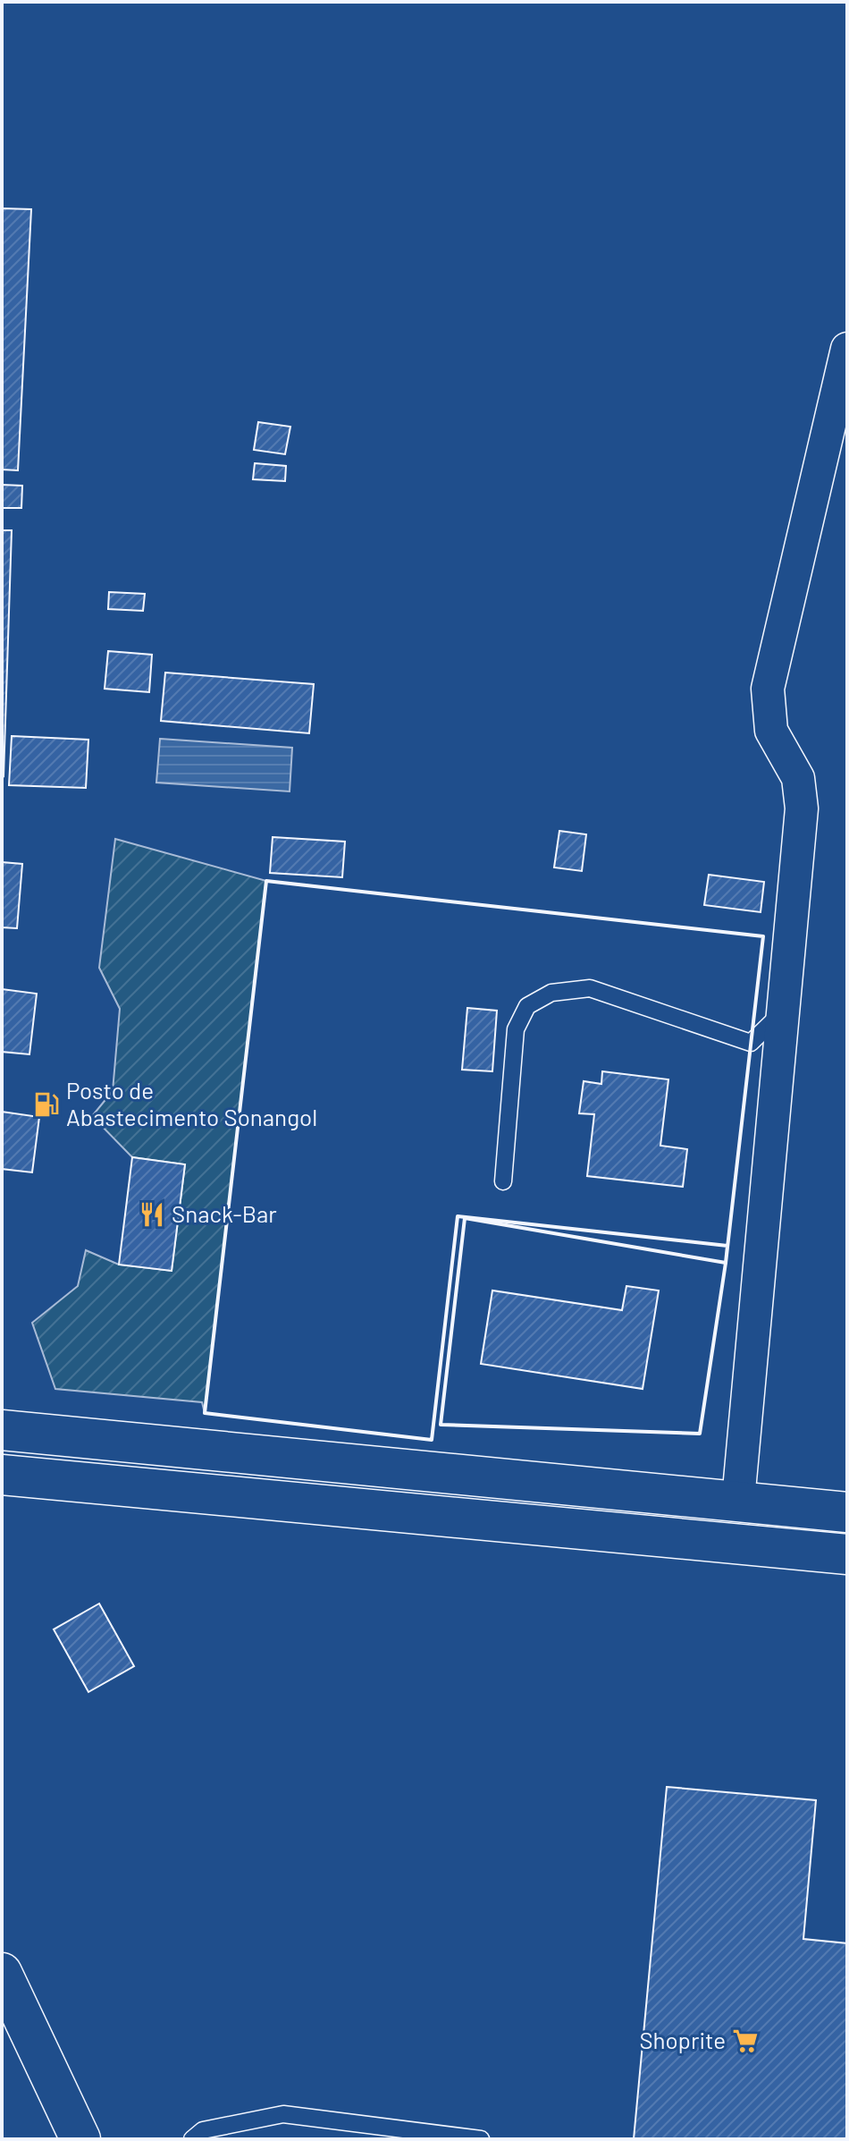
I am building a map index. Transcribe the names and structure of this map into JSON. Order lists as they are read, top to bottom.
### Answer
{
  "places": {
    "fuel station": ["Posto de Abastecimento Sonangol"],
    "restaurant": ["Snack-Bar"],
    "supermarket": ["Shoprite"]
  }
}
